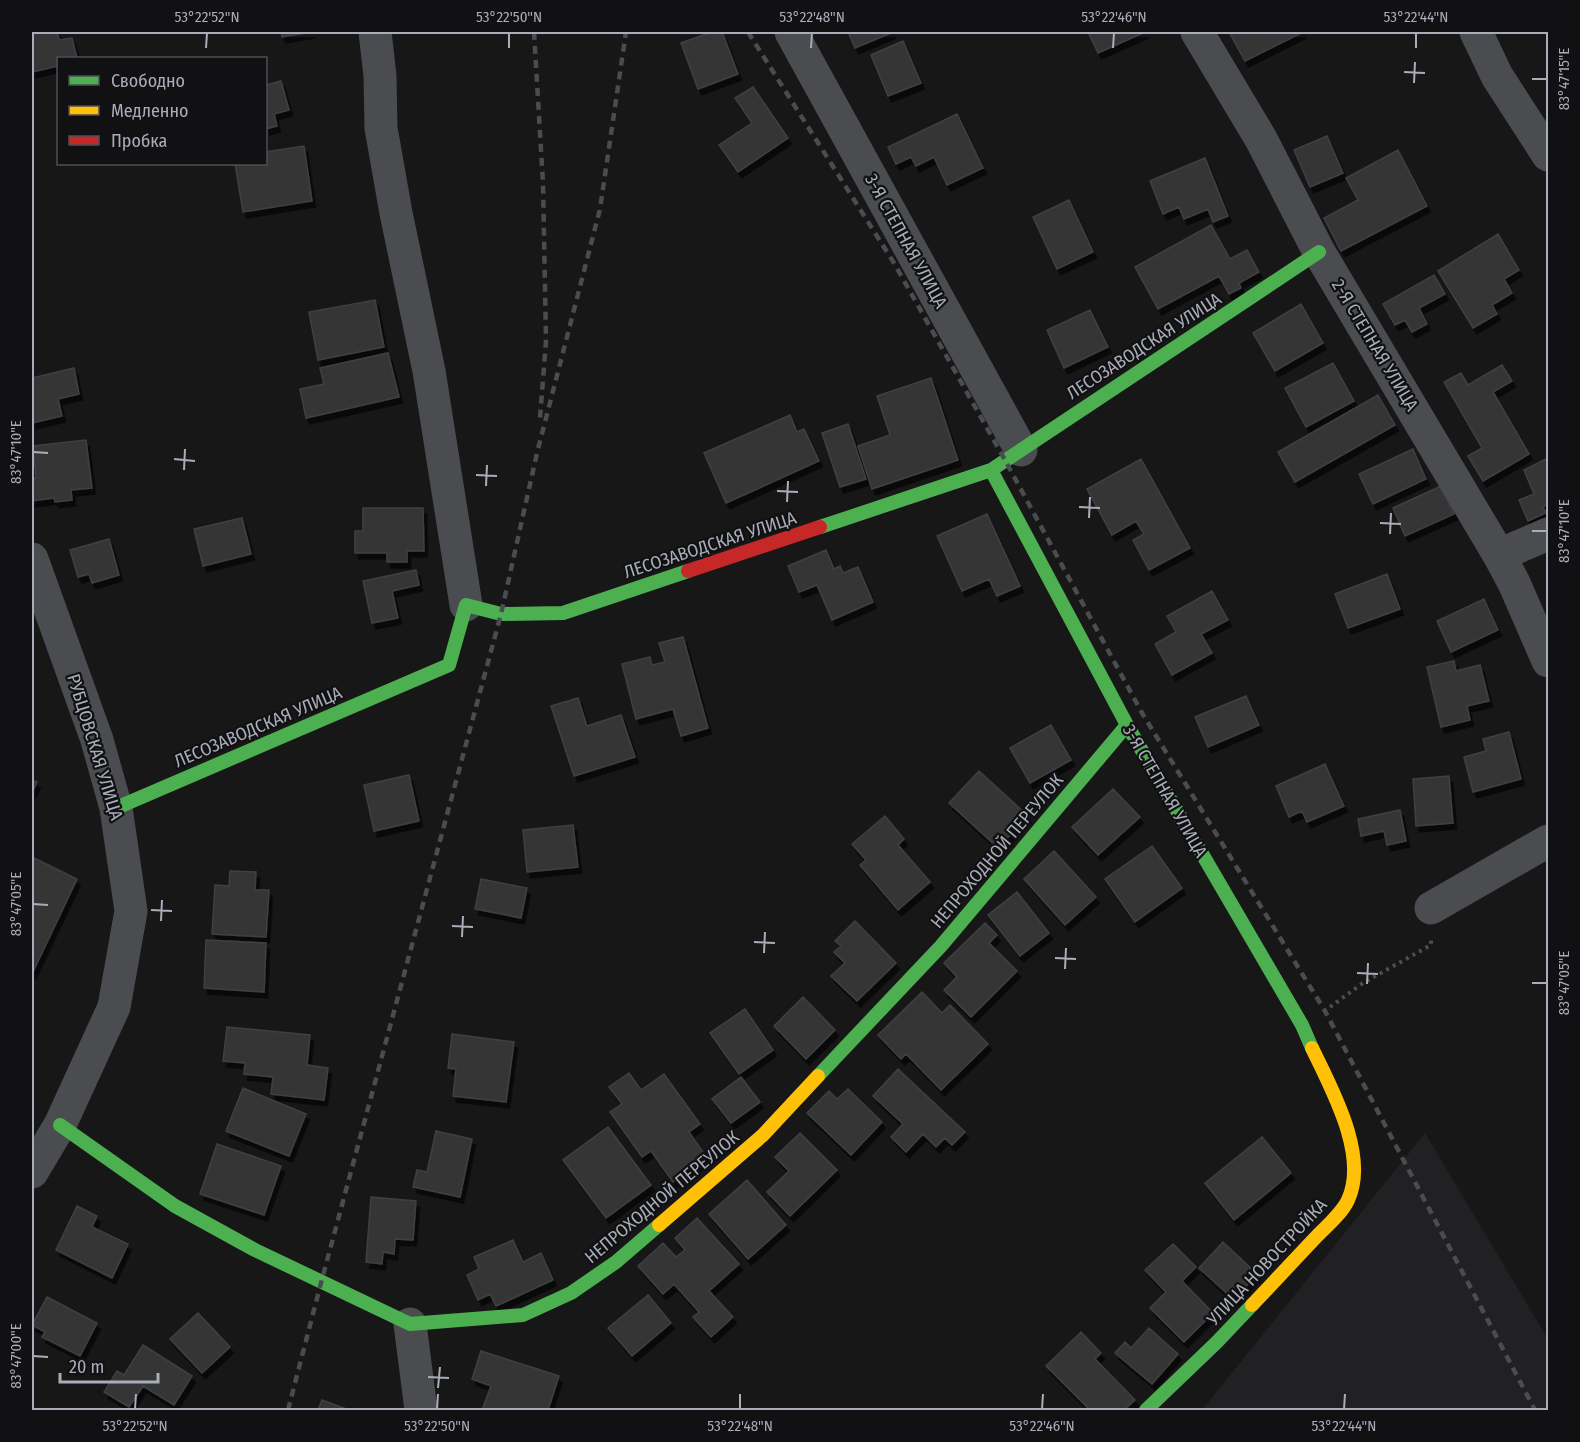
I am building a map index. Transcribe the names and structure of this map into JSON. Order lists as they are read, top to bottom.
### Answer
{
  "streets": {
    "street": [
      "3-Я СТЕПНАЯ УЛИЦА",
      "2-Я СТЕПНАЯ УЛИЦА",
      "ЛЕСОЗАВОДСКАЯ УЛИЦА",
      "РУБЦОВСКАЯ УЛИЦА",
      "НЕПРОХОДНОЙ ПЕРЕУЛОК",
      "УЛИЦА НОВОСТРОЙКА"
    ]
  },
  "crossings": [
    ["3-Я СТЕПНАЯ УЛИЦА", "ЛЕСОЗАВОДСКАЯ УЛИЦА"],
    ["3-Я СТЕПНАЯ УЛИЦА", "НЕПРОХОДНОЙ ПЕРЕУЛОК"],
    ["3-Я СТЕПНАЯ УЛИЦА", "УЛИЦА НОВОСТРОЙКА"],
    ["2-Я СТЕПНАЯ УЛИЦА", "ЛЕСОЗАВОДСКАЯ УЛИЦА"],
    ["ЛЕСОЗАВОДСКАЯ УЛИЦА", "РУБЦОВСКАЯ УЛИЦА"],
    ["РУБЦОВСКАЯ УЛИЦА", "НЕПРОХОДНОЙ ПЕРЕУЛОК"]
  ],
  "legend": ["Свободно", "Медленно", "Пробка"],
  "scale_bar": "20 m",
  "coordinates": [
    "53°22'52\"N",
    "53°22'50\"N",
    "53°22'48\"N",
    "53°22'46\"N",
    "53°22'44\"N",
    "83°47'15\"E",
    "83°47'10\"E",
    "83°47'05\"E",
    "83°47'00\"E"
  ]
}
